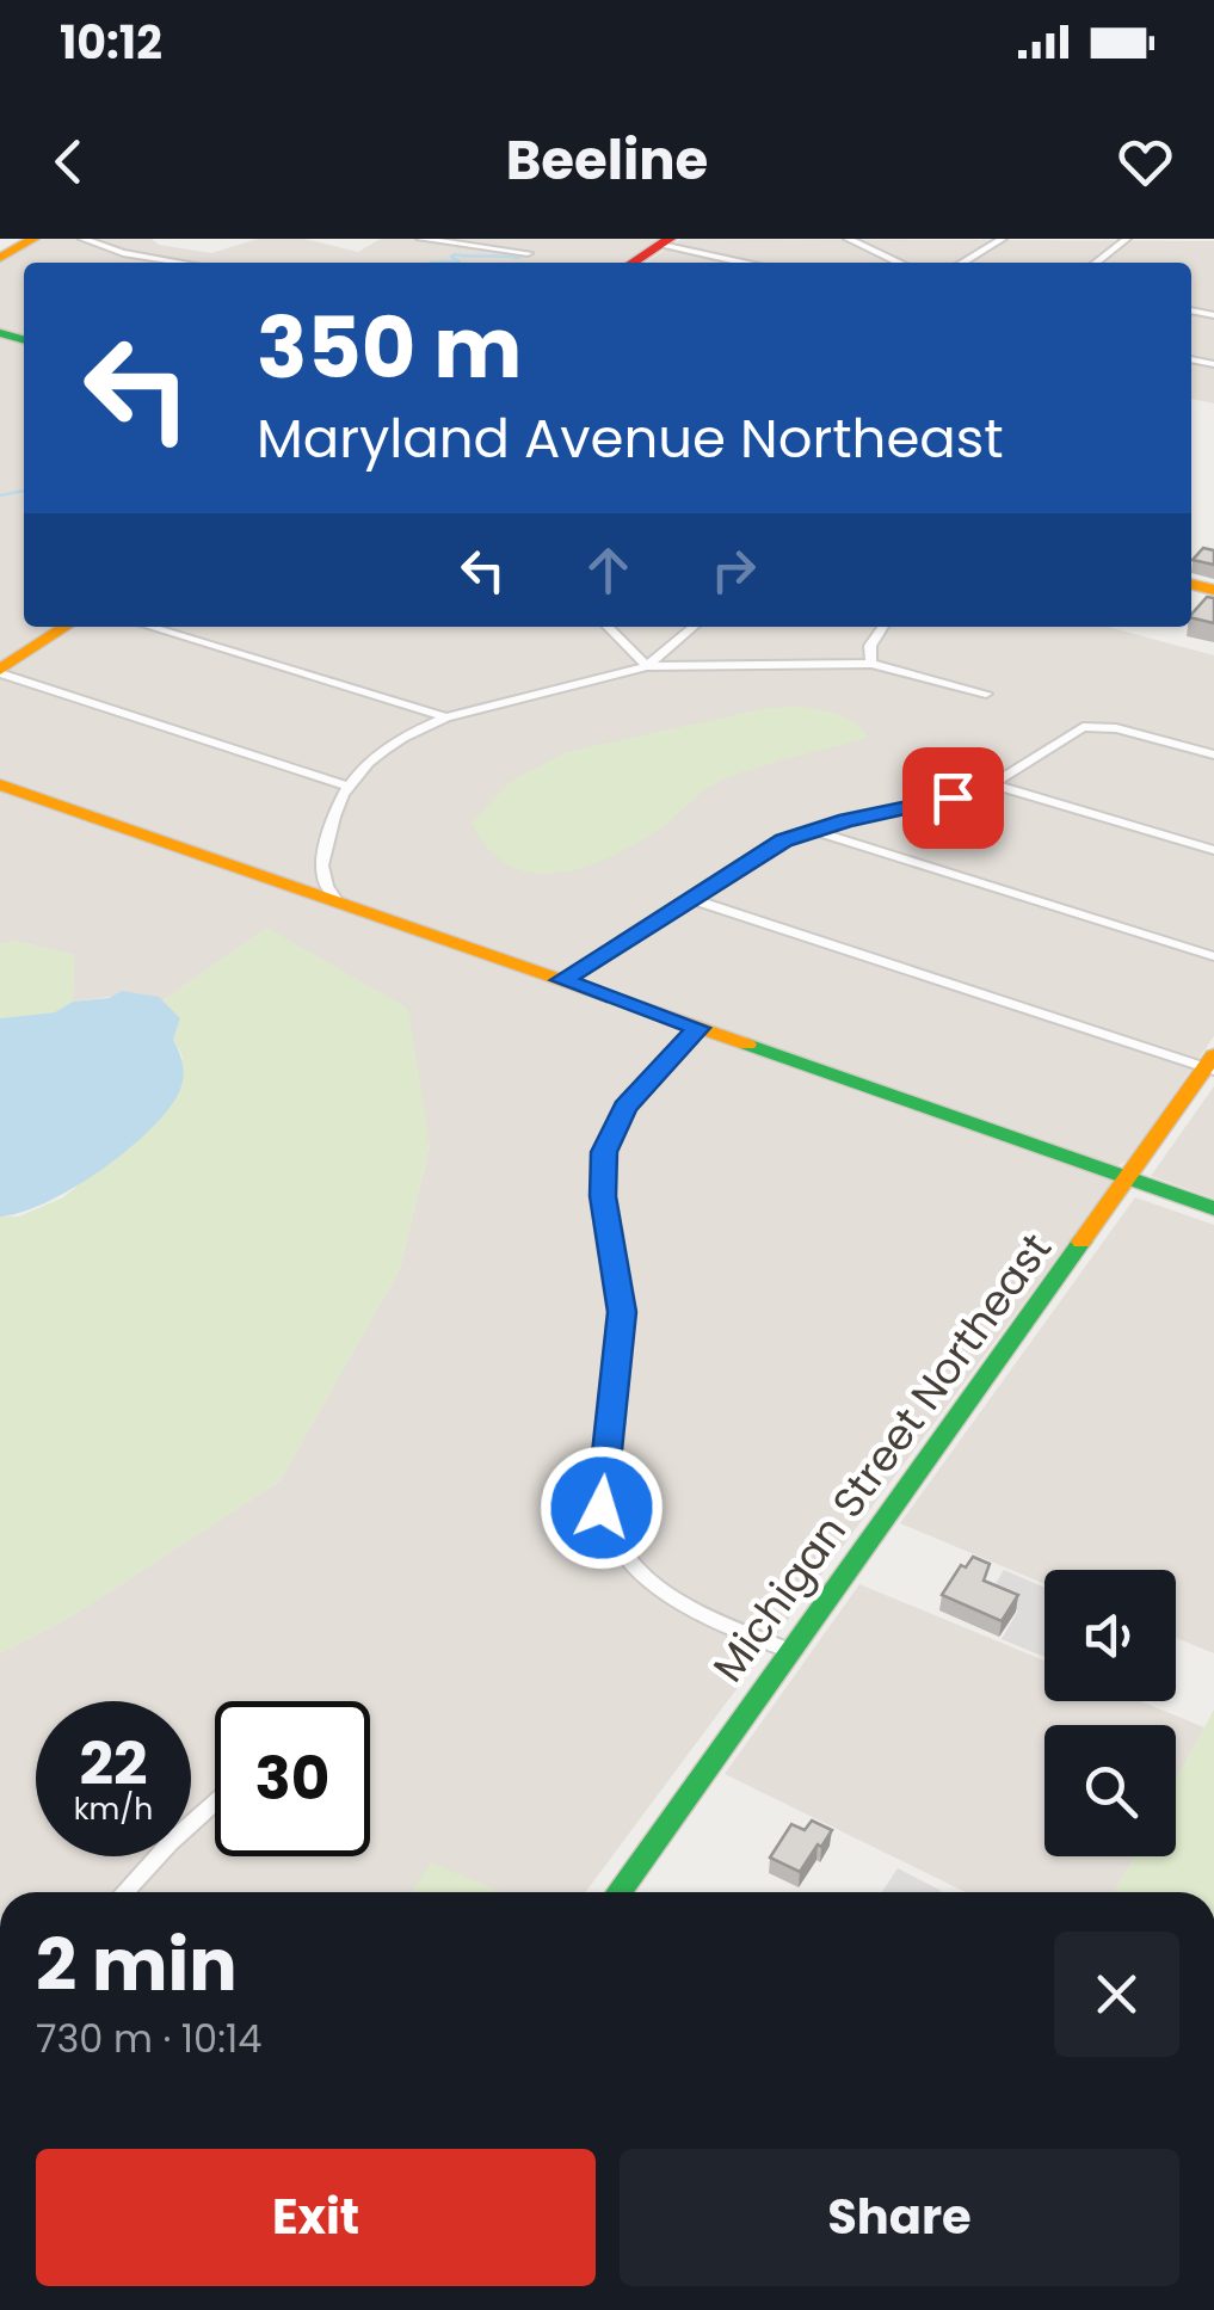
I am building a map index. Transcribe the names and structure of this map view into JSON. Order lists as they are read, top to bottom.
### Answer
{
  "streets": {
    "street": ["Michigan Street Northeast"]
  },
  "page": {
    "status": "10:12",
    "header": "Beeline",
    "turn": ["350 m", "Maryland Avenue Northeast"],
    "speed": "22 km/h",
    "limit": "30",
    "heading": ["2 min", "730 m · 10:14"],
    "buttons": ["Exit", "Share"]
  }
}
